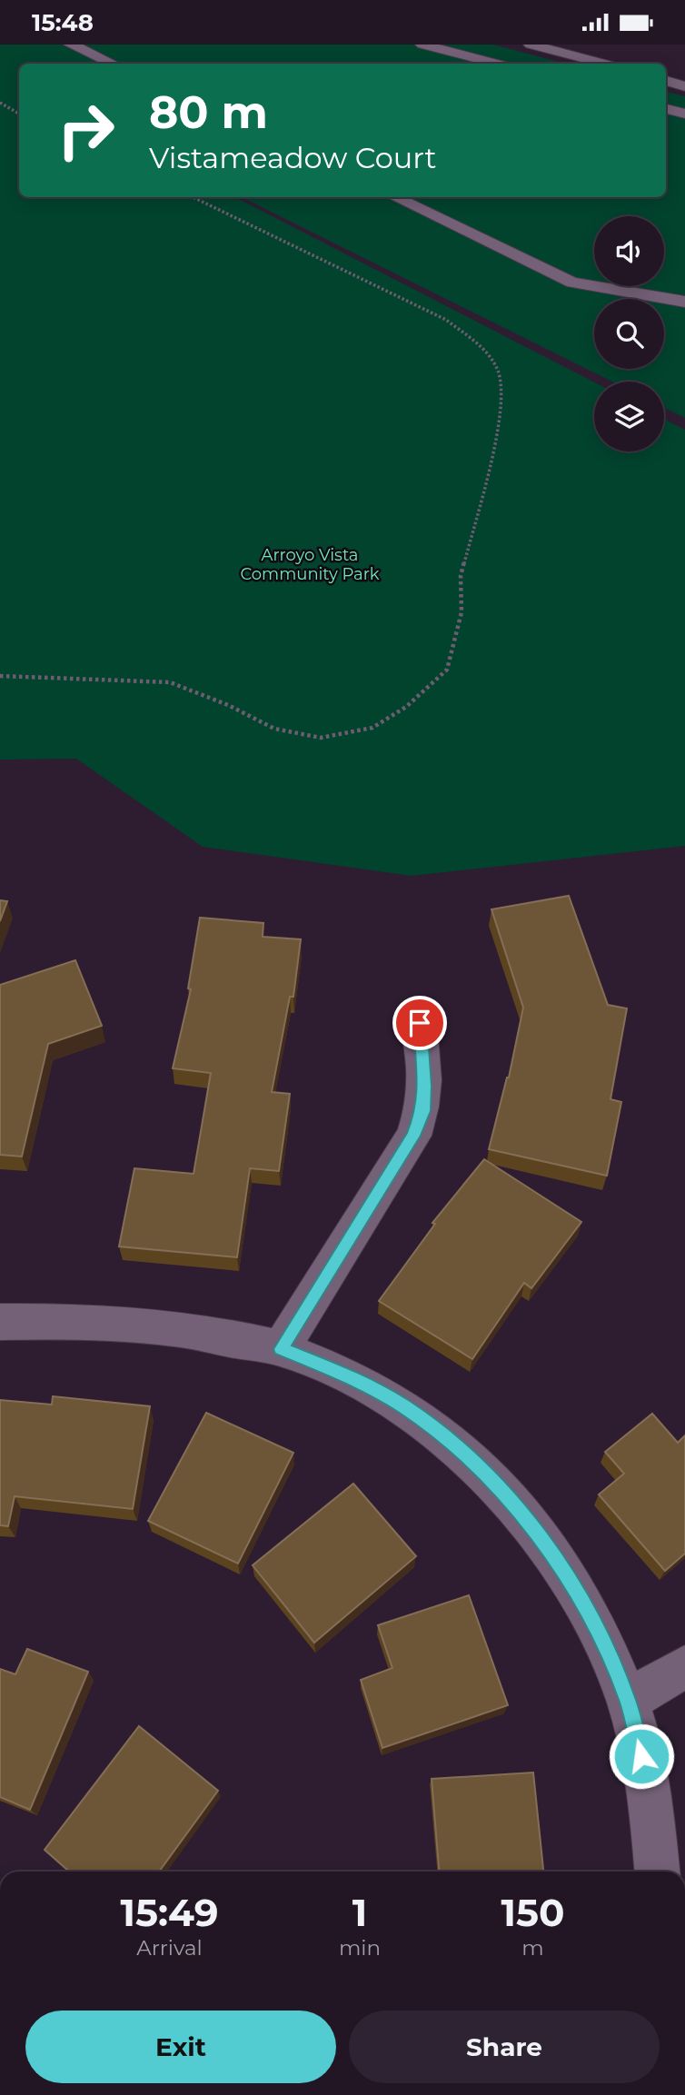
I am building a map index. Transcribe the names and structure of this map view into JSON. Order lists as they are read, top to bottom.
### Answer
{
  "parks": ["Arroyo Vista Community Park"],
  "page": {
    "status": "15:48",
    "turn": ["80 m", "Vistameadow Court"],
    "eta": [
      "15:49",
      "Arrival",
      "1",
      "min",
      "150",
      "m"
    ],
    "buttons": ["Exit", "Share"]
  }
}
